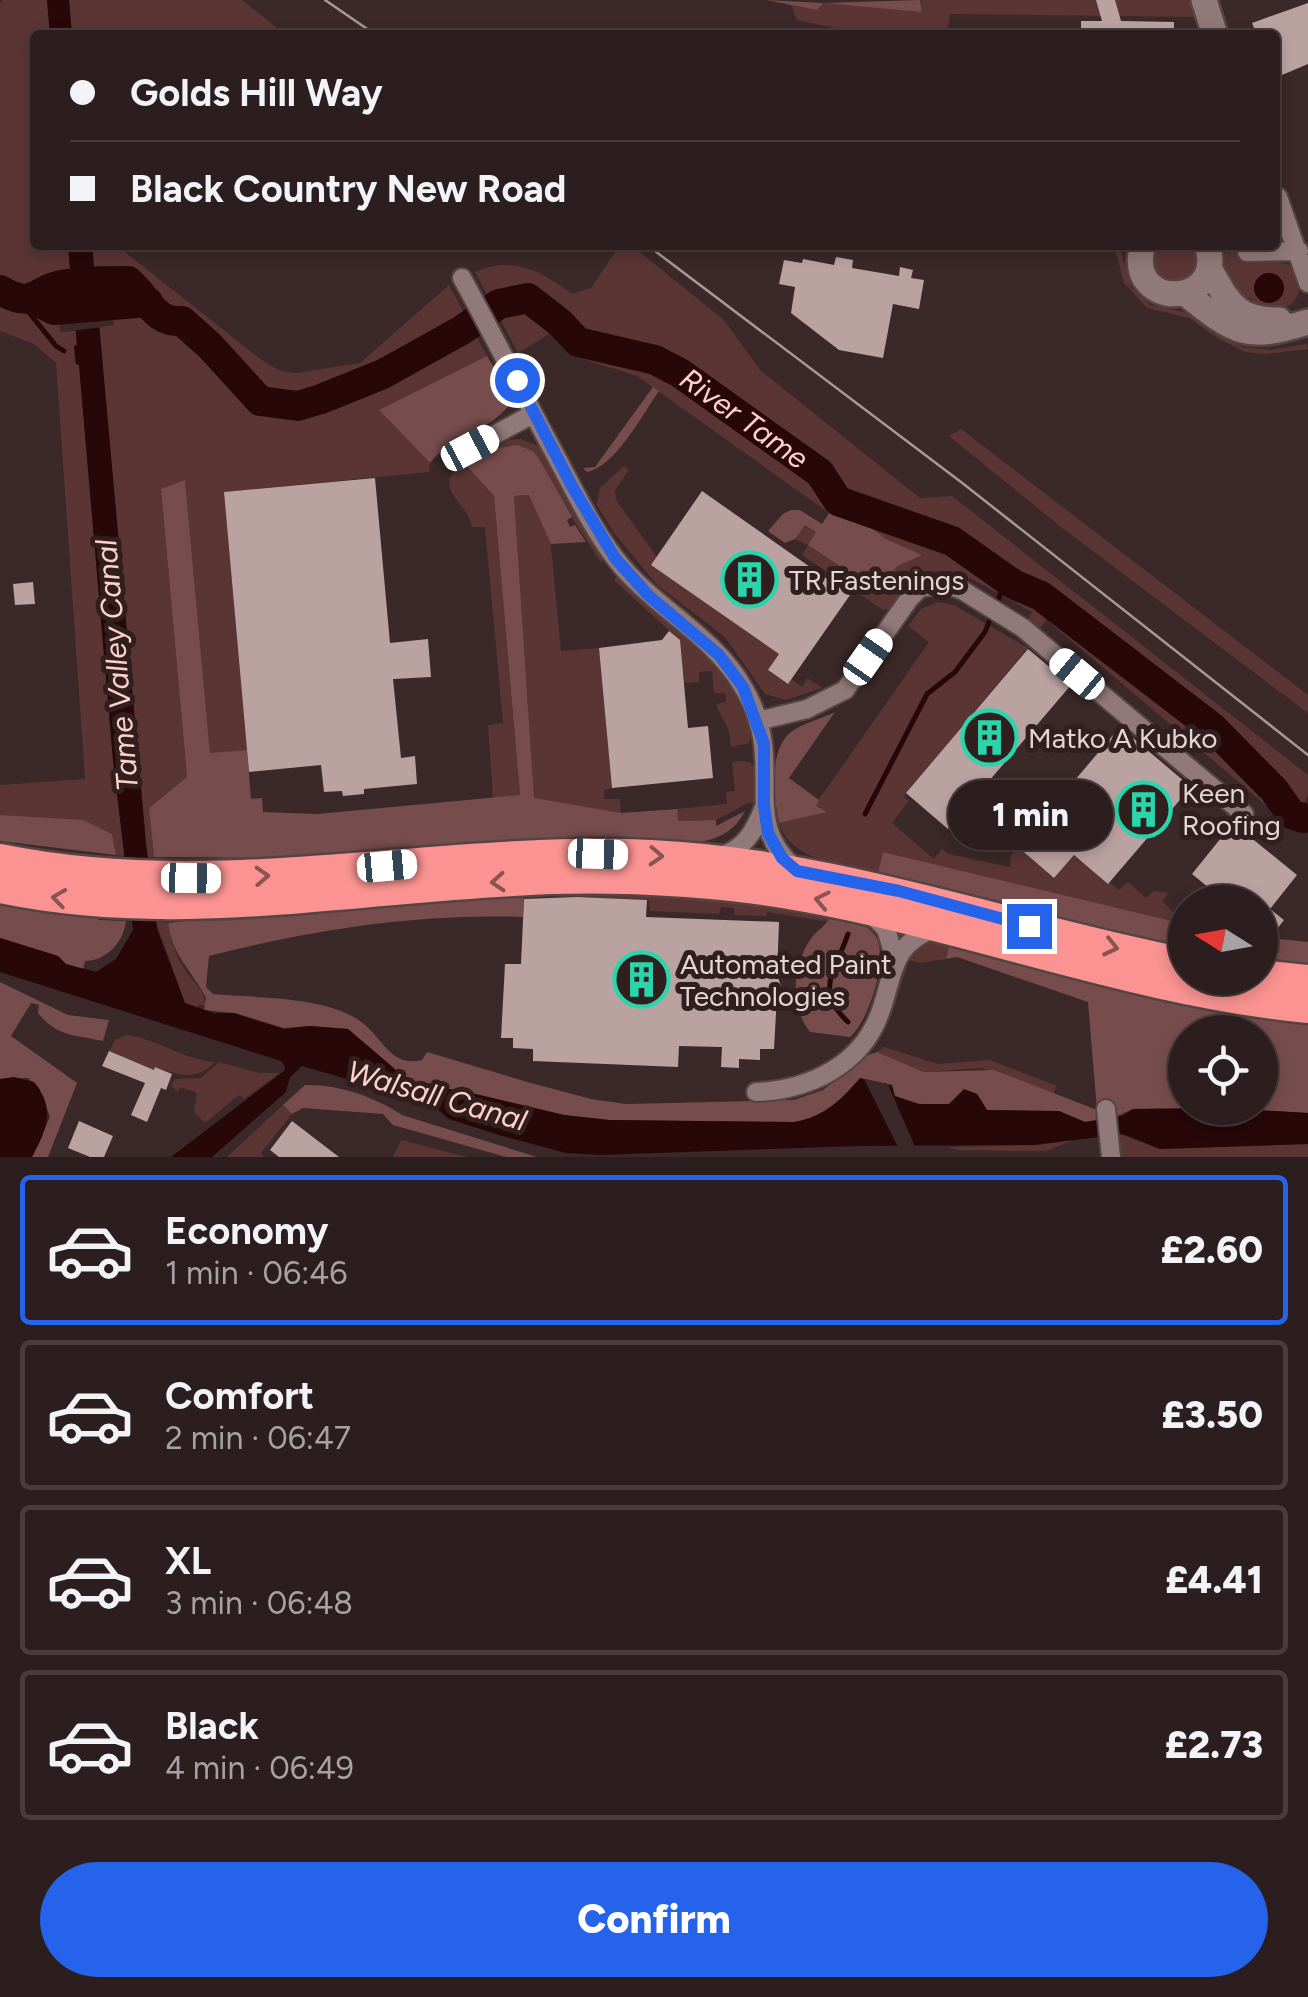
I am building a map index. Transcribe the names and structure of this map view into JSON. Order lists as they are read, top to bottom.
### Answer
{
  "water": ["River Tame", "Tame Valley Canal", "Walsall Canal"],
  "places": {
    "building": [
      "TR Fastenings",
      "Matko A Kubko",
      "Keen Roofing",
      "Automated Paint Technologies"
    ]
  },
  "north": "left",
  "page": {
    "banner": ["Golds Hill Way", "Black Country New Road"],
    "bubble": "1 min",
    "list": [
      {
        "name": "Economy",
        "note": "1 min · 06:46",
        "value": "£2.60"
      },
      {
        "name": "Comfort",
        "note": "2 min · 06:47",
        "value": "£3.50"
      },
      {
        "name": "XL",
        "note": "3 min · 06:48",
        "value": "£4.41"
      },
      {
        "name": "Black",
        "note": "4 min · 06:49",
        "value": "£2.73"
      }
    ],
    "buttons": "Confirm"
  }
}
